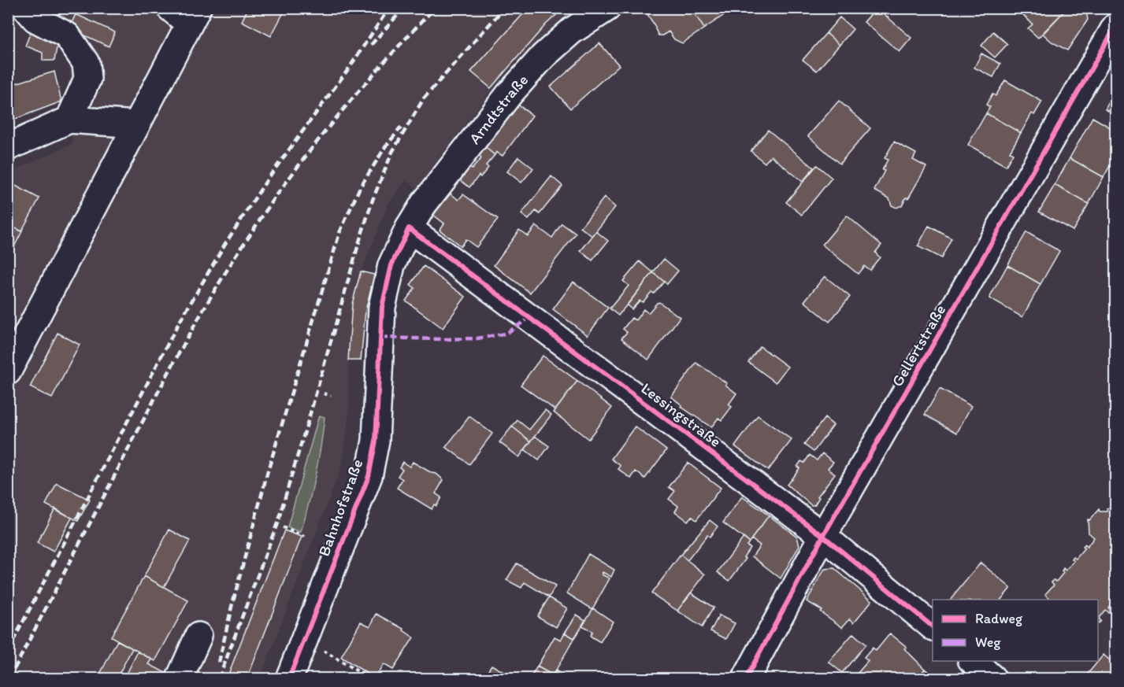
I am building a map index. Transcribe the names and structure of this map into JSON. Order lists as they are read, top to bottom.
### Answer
{
  "streets": {
    "street": [
      "Arndtstraße",
      "Gellertstraße",
      "Lessingstraße",
      "Bahnhofstraße"
    ]
  },
  "crossings": [
    ["Arndtstraße", "Lessingstraße"],
    ["Arndtstraße", "Bahnhofstraße"],
    ["Gellertstraße", "Lessingstraße"],
    ["Lessingstraße", "Bahnhofstraße"]
  ],
  "legend": ["Radweg", "Weg"]
}
